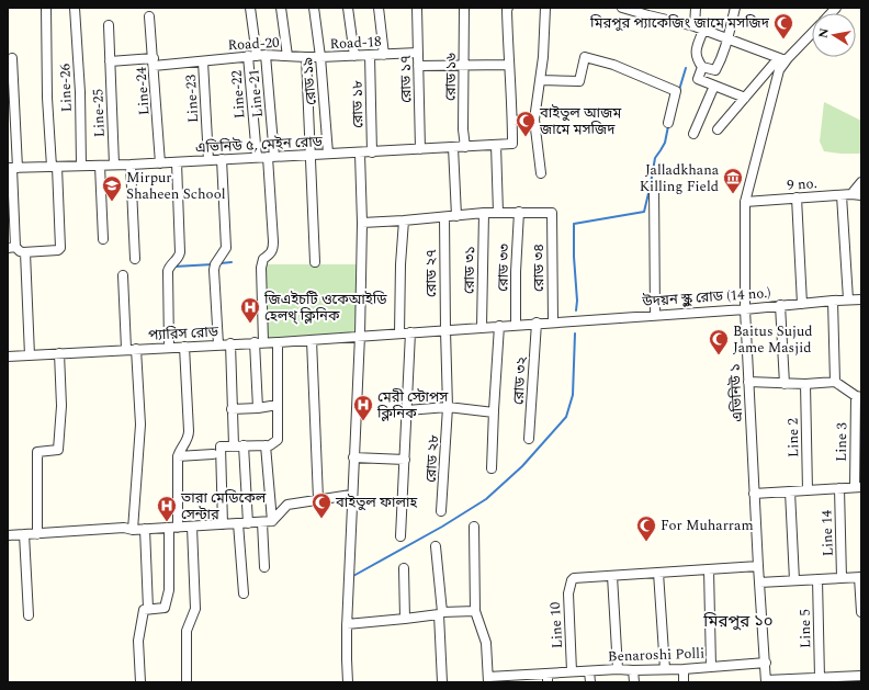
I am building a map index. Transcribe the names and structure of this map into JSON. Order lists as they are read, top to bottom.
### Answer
{
  "streets": {
    "street": [
      "Road-18",
      "Road-20",
      "রোড ১৬",
      "রোড ১৭",
      "রোড ১৯",
      "Line-26",
      "Line-24",
      "Line-21",
      "Line-22",
      "Line-23",
      "রোড ১৮",
      "Line-25",
      "এভিনিউ ৫, মেইন রোড",
      "9 no.",
      "রোড ৩৩",
      "রোড ৩৪",
      "রোড ৩১",
      "রোড ২৭",
      "উদয়ন স্কুল রোড (14 no.)",
      "প্যারিস রোড",
      "রোড ৩২",
      "এভিনিউ ১",
      "Line 2",
      "Line 3",
      "রোড ২৮",
      "Line 14",
      "Line 10",
      "Line 5",
      "Benaroshi Polli"
    ]
  },
  "crossings": [
    ["Road-18", "Road-20"],
    ["Road-18", "রোড ১৭"],
    ["Road-18", "রোড ১৯"],
    ["Road-18", "রোড ১৮"],
    ["Road-20", "রোড ১৯"],
    ["Road-20", "Line-24"],
    ["Road-20", "Line-21"],
    ["Road-20", "Line-22"],
    ["Road-20", "Line-23"],
    ["রোড ১৬", "এভিনিউ ৫, মেইন রোড"],
    ["রোড ১৭", "এভিনিউ ৫, মেইন রোড"],
    ["রোড ১৯", "এভিনিউ ৫, মেইন রোড"],
    ["Line-26", "এভিনিউ ৫, মেইন রোড"],
    ["Line-24", "এভিনিউ ৫, মেইন রোড"],
    ["Line-21", "Line-22"],
    ["Line-21", "এভিনিউ ৫, মেইন রোড"],
    ["Line-21", "প্যারিস রোড"],
    ["Line-22", "এভিনিউ ৫, মেইন রোড"],
    ["Line-23", "এভিনিউ ৫, মেইন রোড"],
    ["রোড ১৮", "এভিনিউ ৫, মেইন রোড"],
    ["Line-25", "এভিনিউ ৫, মেইন রোড"],
    ["9 no.", "এভিনিউ ১"],
    ["রোড ৩৩", "রোড ৩৪"],
    ["রোড ৩৩", "প্যারিস রোড"],
    ["রোড ৩৪", "উদয়ন স্কুল রোড (14 no.)"],
    ["রোড ৩৪", "প্যারিস রোড"],
    ["রোড ৩১", "প্যারিস রোড"],
    ["রোড ২৭", "প্যারিস রোড"],
    ["রোড ২৭", "রোড ২৮"],
    ["উদয়ন স্কুল রোড (14 no.)", "প্যারিস রোড"],
    ["উদয়ন স্কুল রোড (14 no.)", "এভিনিউ ১"],
    ["প্যারিস রোড", "রোড ৩২"],
    ["প্যারিস রোড", "রোড ২৮"],
    ["এভিনিউ ১", "Benaroshi Polli"],
    ["Line 10", "Benaroshi Polli"]
  ],
  "districts": ["মিরপুর ১০"],
  "places": {
    "mosque": [
      "মিরপুর প্যাকেজিং জামে মসজিদ",
      "বাইতুল আজম জামে মসজিদ",
      "Baitus Sujud Jame Masjid",
      "বাইতুল ফালাহ",
      "For Muharram"
    ],
    "museum": ["Jalladkhana Killing Field"],
    "school or university": ["Mirpur Shaheen School"],
    "hospital": ["জিএইচটি ওকেআইডি হেলথ্ ক্লিনিক", "মেরী স্টোপস ক্লিনিক", "তারা মেডিকেল সেন্টার"]
  },
  "north": "left"
}
